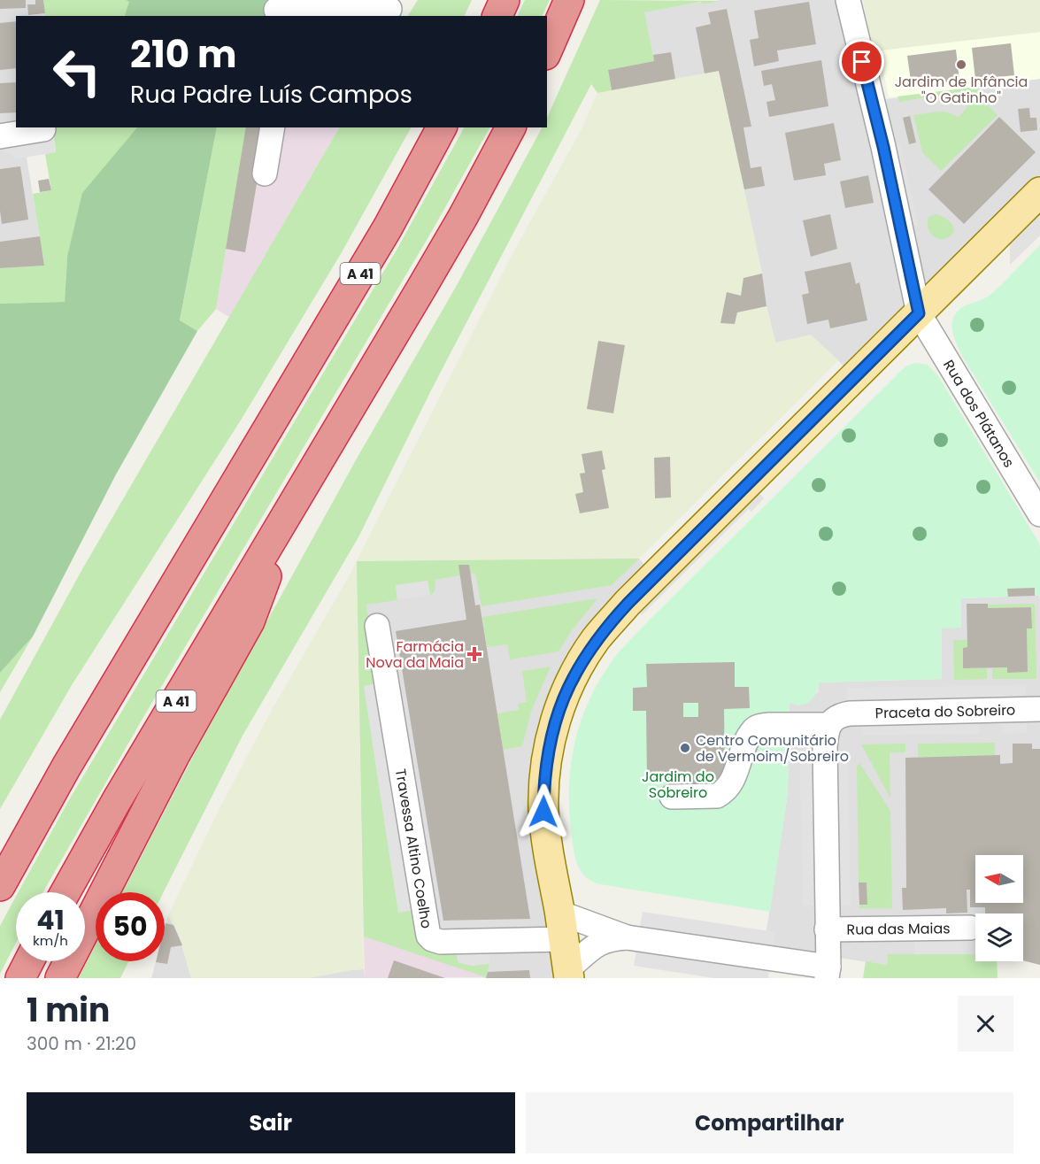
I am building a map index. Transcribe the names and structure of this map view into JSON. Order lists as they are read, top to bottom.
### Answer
{
  "streets": {
    "highway": ["A 41"],
    "street": [
      "Rua dos Plátanos",
      "Praceta do Sobreiro",
      "Travessa Altino Coelho",
      "Rua das Maias"
    ]
  },
  "parks": ["Jardim do Sobreiro"],
  "places": {
    "other": ["Jardim de Infância \"O Gatinho\"", "Centro Comunitário de Vermoim/Sobreiro"],
    "health": ["Farmácia Nova da Maia"]
  },
  "north": "left",
  "page": {
    "turn": ["210 m", "Rua Padre Luís Campos"],
    "speed": "41 km/h",
    "limit": "50",
    "heading": ["1 min", "300 m · 21:20"],
    "buttons": ["Sair", "Compartilhar"]
  }
}
